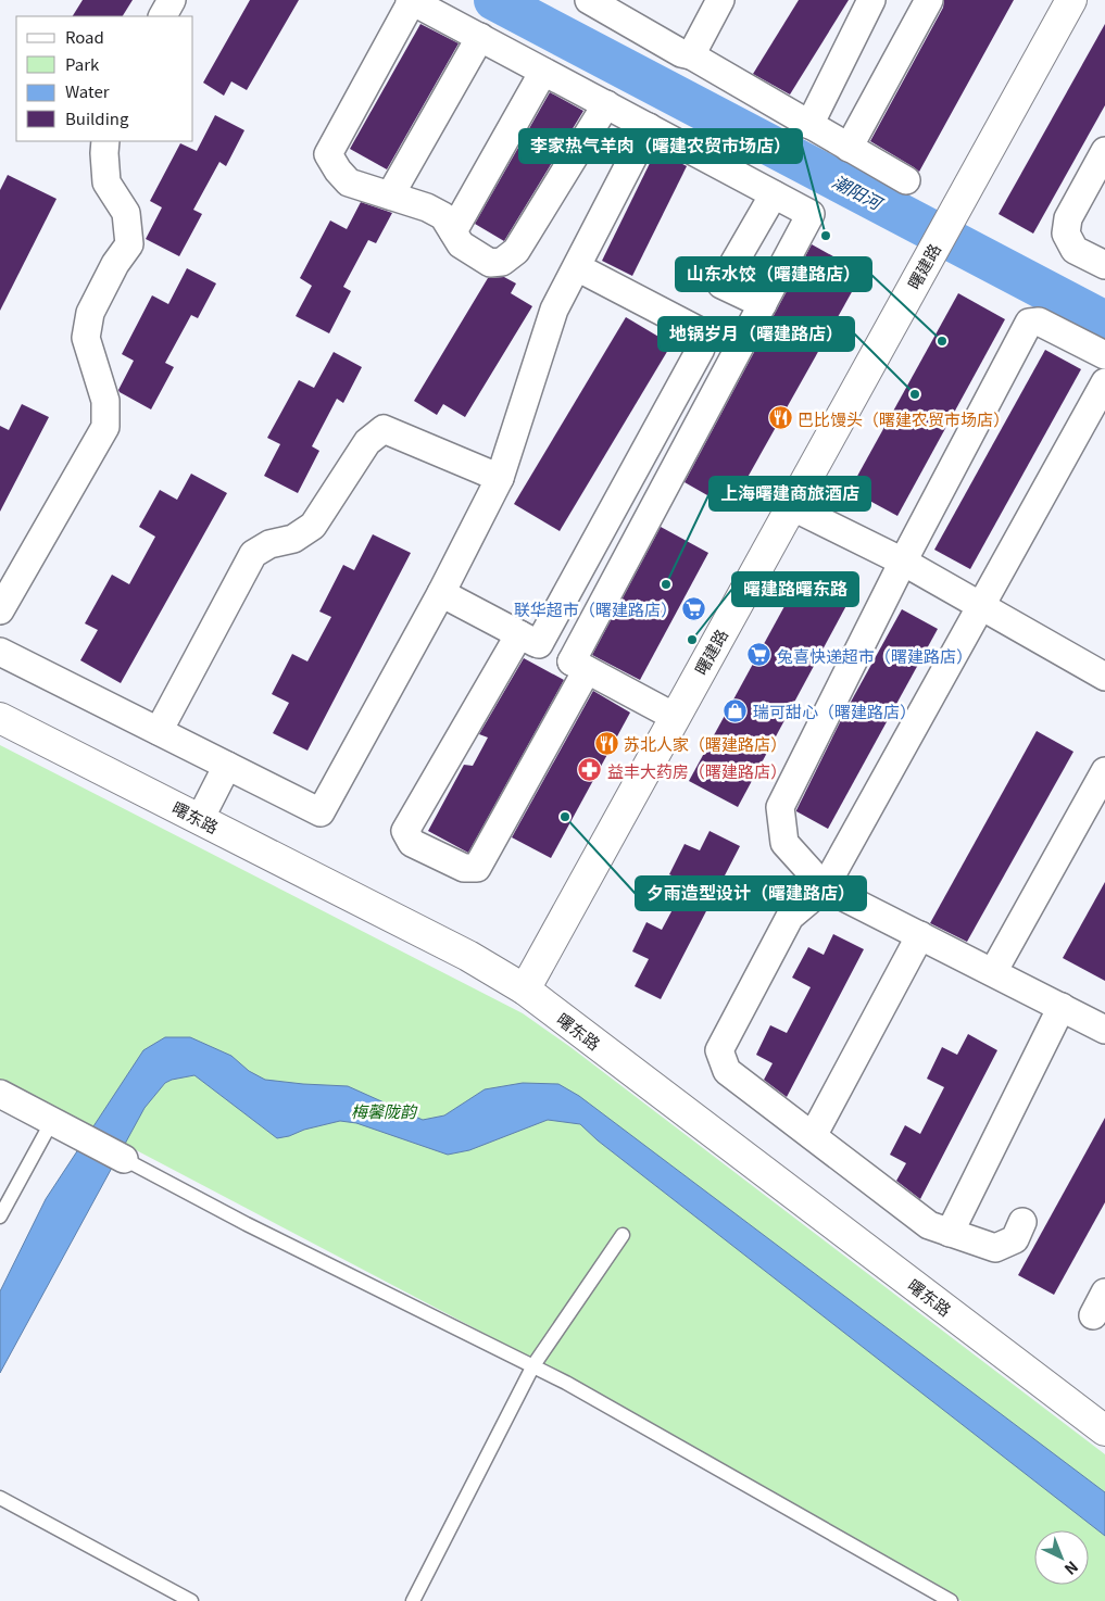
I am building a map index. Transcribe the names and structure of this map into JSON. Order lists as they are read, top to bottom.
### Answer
{
  "streets": {
    "street": ["曙建路", "曙东路"]
  },
  "crossings": [
    ["曙建路", "曙东路"]
  ],
  "water": ["潮阳河"],
  "parks": ["梅馨陇韵"],
  "places": {
    "other": [
      "李家热气羊肉（曙建农贸市场店）",
      "山东水饺（曙建路店）",
      "地锅岁月（曙建路店）",
      "上海曙建商旅酒店",
      "曙建路曙东路",
      "夕雨造型设计（曙建路店）"
    ],
    "restaurant": ["巴比馒头（曙建农贸市场店）", "苏北人家（曙建路店）"],
    "supermarket": ["联华超市（曙建路店）", "兔喜快递超市（曙建路店）"],
    "shop": ["瑞可甜心（曙建路店）"],
    "pharmacy": ["益丰大药房（曙建路店）"]
  },
  "legend": [
    "Road",
    "Park",
    "Water",
    "Building"
  ],
  "north": "bottom right"
}
